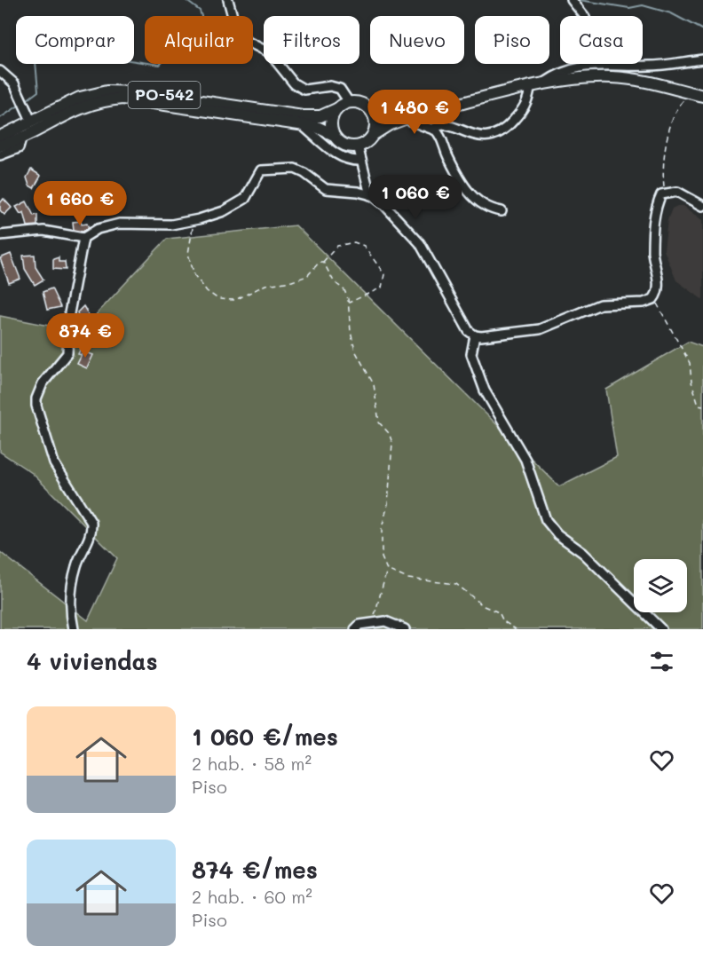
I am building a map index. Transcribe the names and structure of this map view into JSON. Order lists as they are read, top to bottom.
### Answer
{
  "streets": {
    "main road": ["PO-542"]
  },
  "page": {
    "chip": [
      "Comprar",
      "Alquilar",
      "Filtros",
      "Nuevo",
      "Piso",
      "Casa"
    ],
    "price": [
      "1 480 €",
      "1 060 €",
      "1 660 €",
      "874 €"
    ],
    "heading": "4 viviendas",
    "list": [
      {
        "name": "1 060 €/mes",
        "note": "2 hab. · 58 m² · Piso"
      },
      {
        "name": "874 €/mes",
        "note": "2 hab. · 60 m² · Piso"
      }
    ]
  }
}
